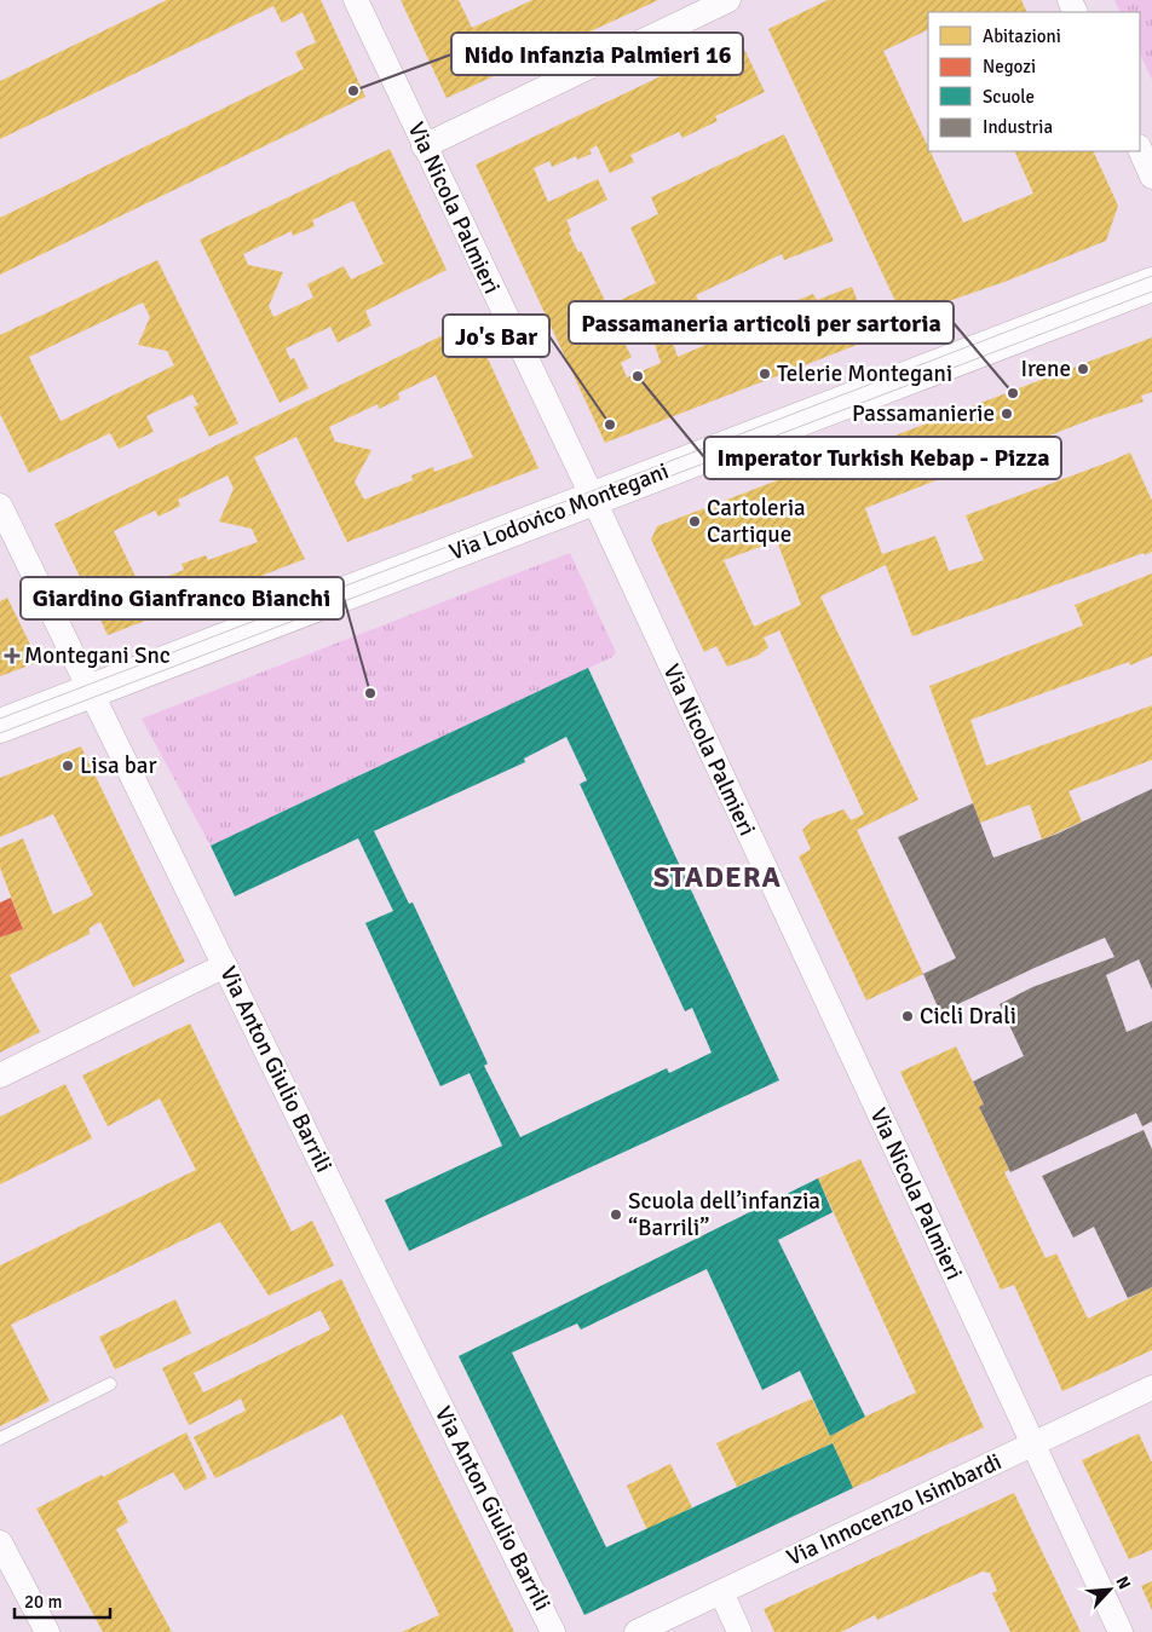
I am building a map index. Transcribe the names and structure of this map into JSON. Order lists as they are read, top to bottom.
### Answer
{
  "streets": {
    "street": [
      "Via Nicola Palmieri",
      "Via Lodovico Montegani",
      "Via Anton Giulio Barrili",
      "Via Innocenzo Isimbardi"
    ]
  },
  "crossings": [
    ["Via Nicola Palmieri", "Via Lodovico Montegani"],
    ["Via Nicola Palmieri", "Via Innocenzo Isimbardi"],
    ["Via Lodovico Montegani", "Via Anton Giulio Barrili"]
  ],
  "districts": ["STADERA"],
  "places": {
    "other": [
      "Nido Infanzia Palmieri 16",
      "Irene",
      "Telerie Montegani",
      "Imperator Turkish Kebap - Pizza",
      "Passamaneria articoli per sartoria",
      "Passamanierie",
      "Jo's Bar",
      "Cartoleria Cartique",
      "Giardino Gianfranco Bianchi",
      "Lisa bar",
      "Cicli Drali",
      "Scuola dell’infanzia “Barrili”"
    ],
    "health": ["Montegani Snc"]
  },
  "legend": [
    "Abitazioni",
    "Negozi",
    "Scuole",
    "Industria"
  ],
  "scale_bar": "20 m",
  "north": "top right"
}
